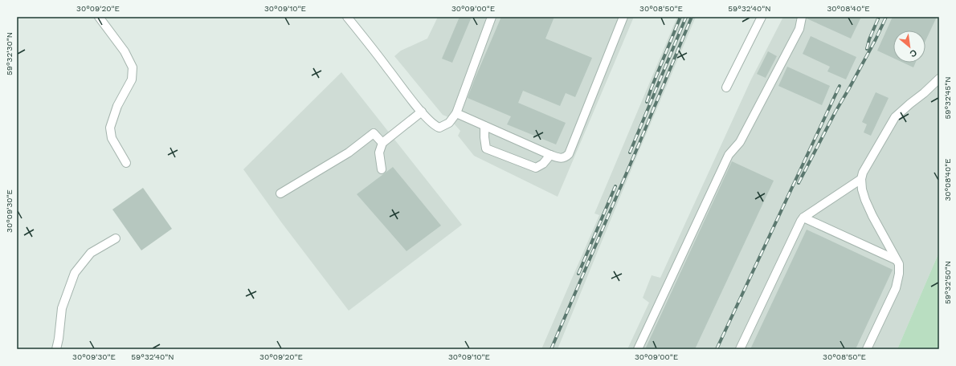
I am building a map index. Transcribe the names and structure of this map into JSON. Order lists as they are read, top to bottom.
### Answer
{
  "north": "bottom right",
  "coordinates": [
    "30°09'20\"E",
    "30°09'10\"E",
    "30°09'00\"E",
    "30°08'50\"E",
    "59°32'40\"N",
    "30°08'40\"E",
    "59°32'30\"N",
    "59°32'45\"N",
    "30°09'30\"E",
    "59°32'50\"N"
  ]
}
